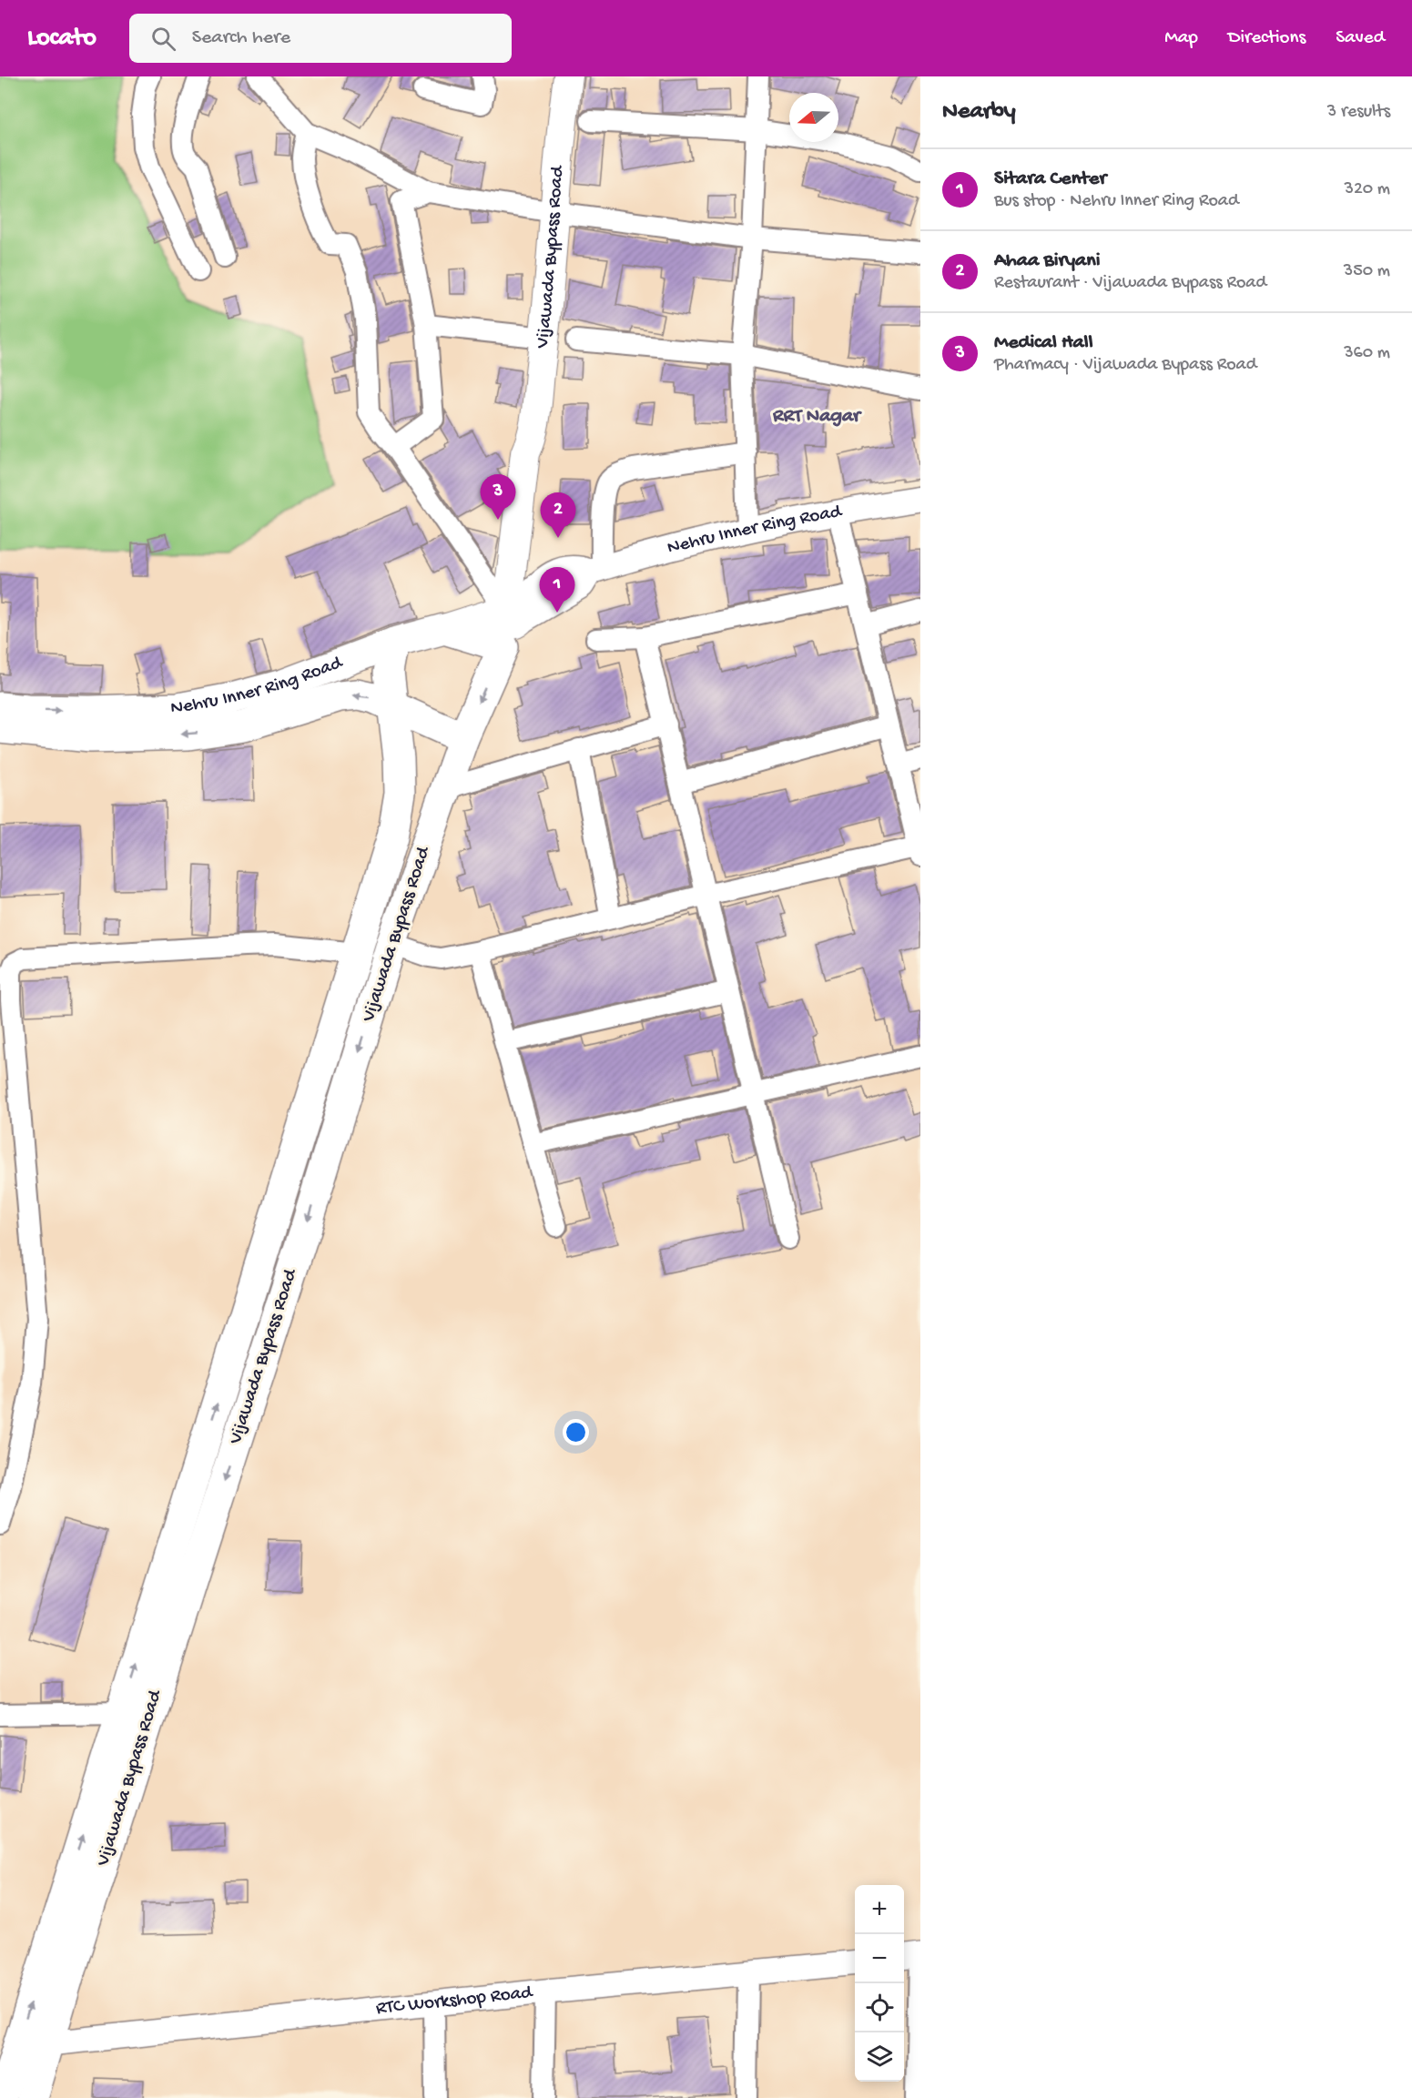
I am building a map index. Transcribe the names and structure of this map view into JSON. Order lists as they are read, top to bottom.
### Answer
{
  "streets": {
    "main road": ["Vijawada Bypass Road", "Nehru Inner Ring Road"],
    "street": ["RTC Workshop Road"]
  },
  "crossings": [
    ["Vijawada Bypass Road", "Nehru Inner Ring Road"],
    ["Vijawada Bypass Road", "RTC Workshop Road"]
  ],
  "districts": ["RRT Nagar"],
  "north": "left",
  "page": {
    "header": "Locato",
    "search": "Search here",
    "nav": ["Map", "Directions", "Saved"],
    "heading": ["Nearby", "3 results"],
    "list": [
      {
        "mark": "1",
        "name": "Sitara Center",
        "note": "Bus stop · Nehru Inner Ring Road",
        "value": "320 m"
      },
      {
        "mark": "2",
        "name": "Ahaa Biryani",
        "note": "Restaurant · Vijawada Bypass Road",
        "value": "350 m"
      },
      {
        "mark": "3",
        "name": "Medical Hall",
        "note": "Pharmacy · Vijawada Bypass Road",
        "value": "360 m"
      }
    ],
    "pins": ["3", "2", "1"],
    "map_buttons": ["+", "−"]
  }
}
